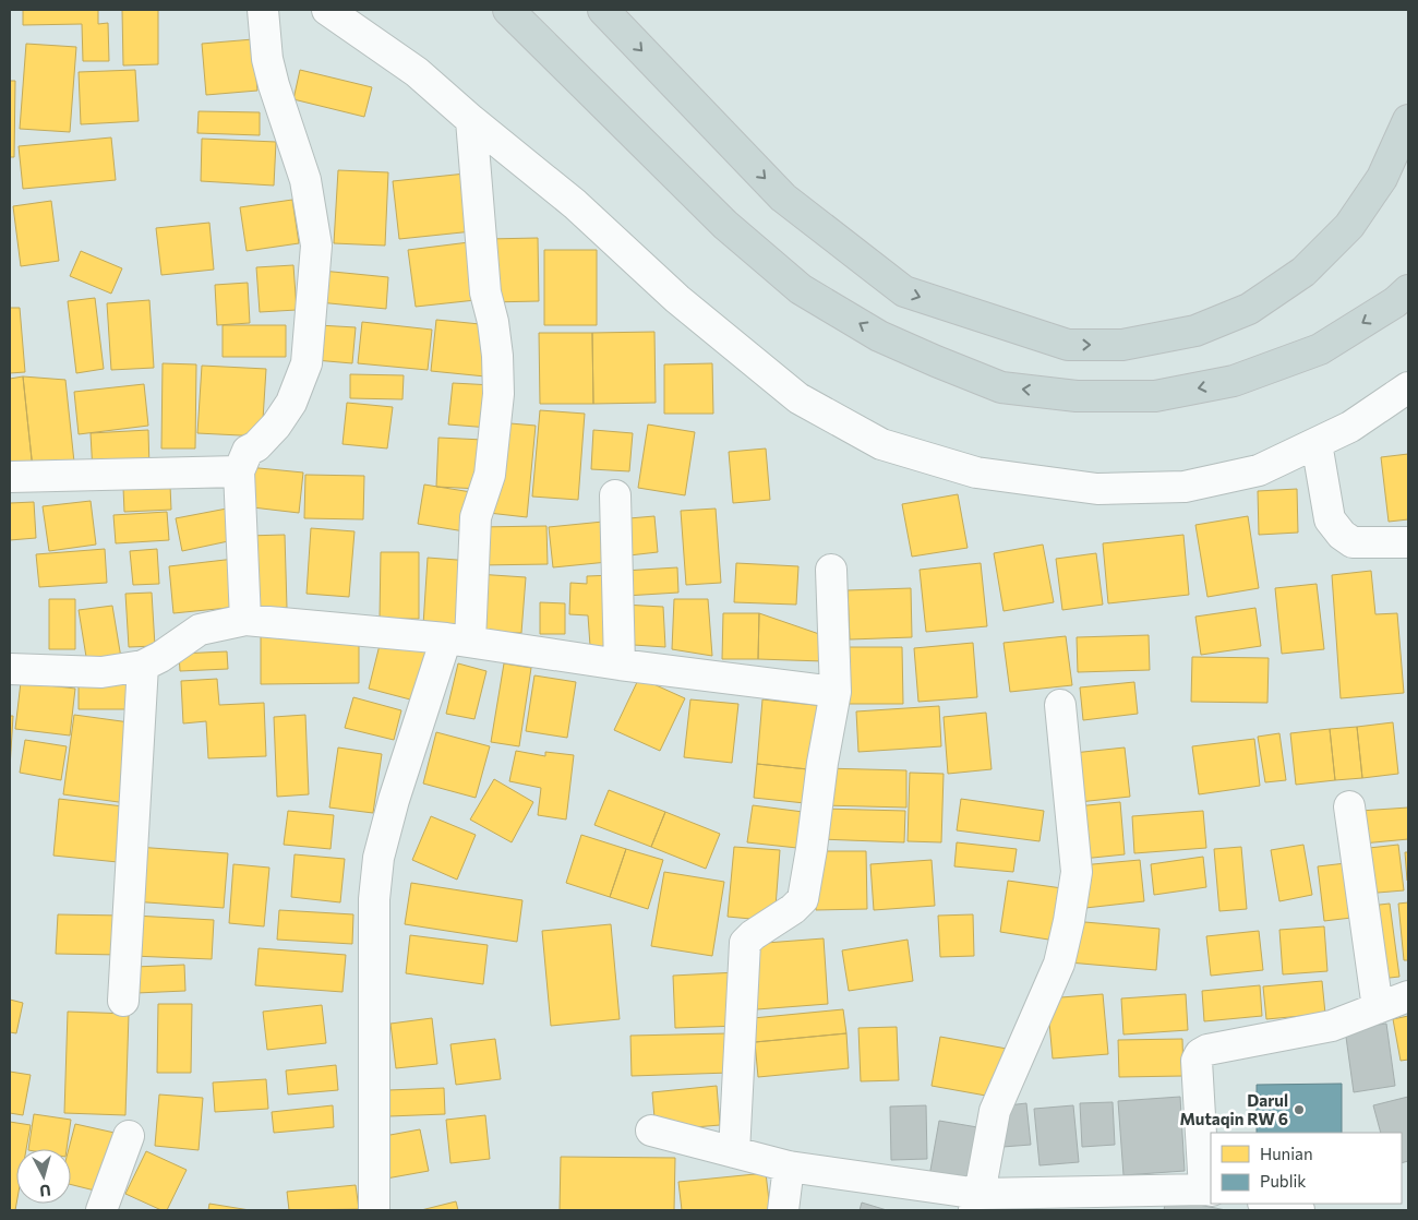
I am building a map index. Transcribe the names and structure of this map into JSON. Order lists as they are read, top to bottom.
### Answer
{
  "places": ["Darul Mutaqin RW 6"],
  "legend": ["Hunian", "Publik"],
  "north": "bottom"
}
